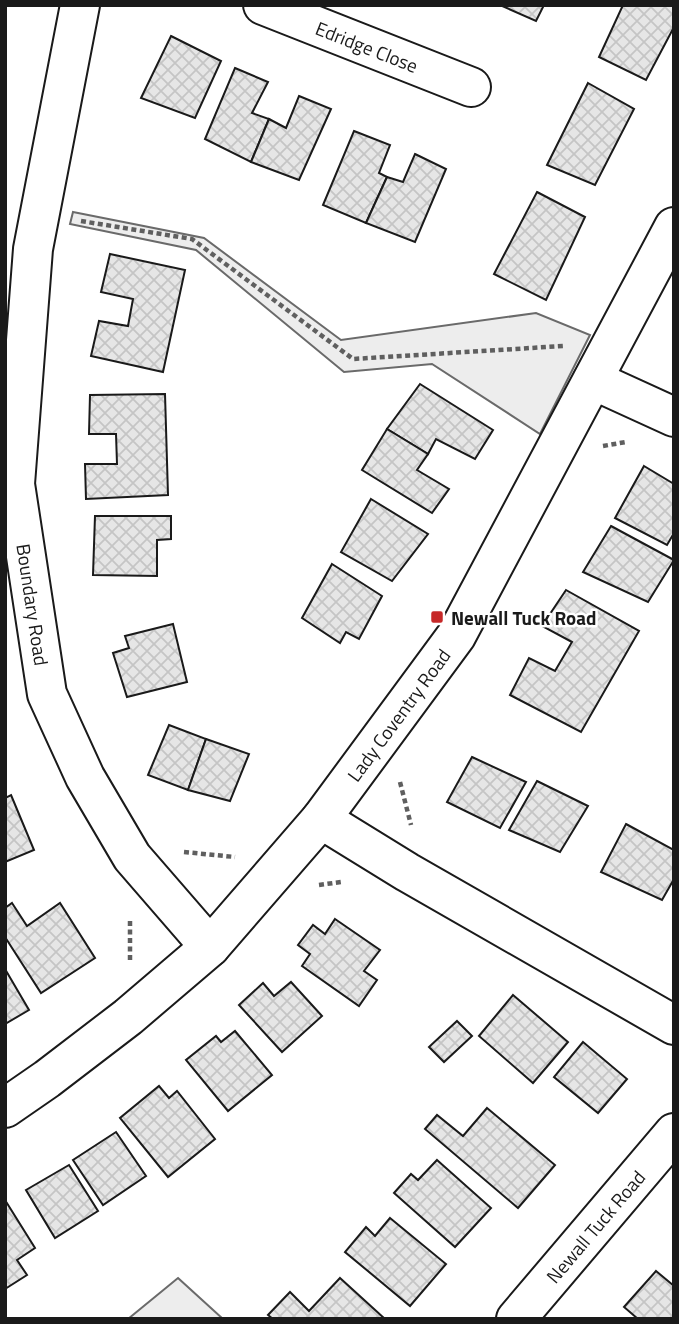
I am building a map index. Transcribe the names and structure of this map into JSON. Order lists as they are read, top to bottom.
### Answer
{
  "streets": {
    "street": [
      "Edridge Close",
      "Boundary Road",
      "Lady Coventry Road",
      "Newall Tuck Road"
    ]
  },
  "crossings": [
    ["Boundary Road", "Lady Coventry Road"]
  ],
  "places": {
    "transit": ["Newall Tuck Road"]
  }
}
